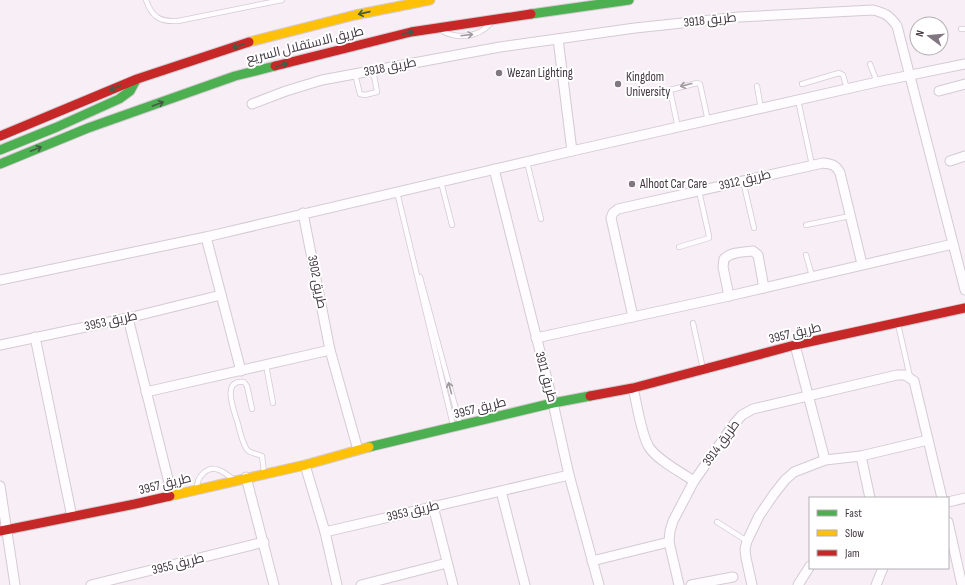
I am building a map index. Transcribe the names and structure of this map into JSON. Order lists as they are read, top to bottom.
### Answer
{
  "streets": {
    "main road": ["طريق الاستقلال السريع", "طريق 3957"],
    "street": [
      "طريق 3918",
      "طريق 3912",
      "طريق 3902",
      "طريق 3953",
      "طريق 3911",
      "طريق 3914",
      "طريق 3955"
    ]
  },
  "crossings": [
    ["طريق 3902", "طريق 3957"],
    ["طريق 3953", "طريق 3911"],
    ["طريق 3957", "طريق 3911"]
  ],
  "places": ["Wezan Lighting", "Kingdom University", "Alhoot Car Care"],
  "legend": ["Fast", "Slow", "Jam"],
  "north": "left"
}
